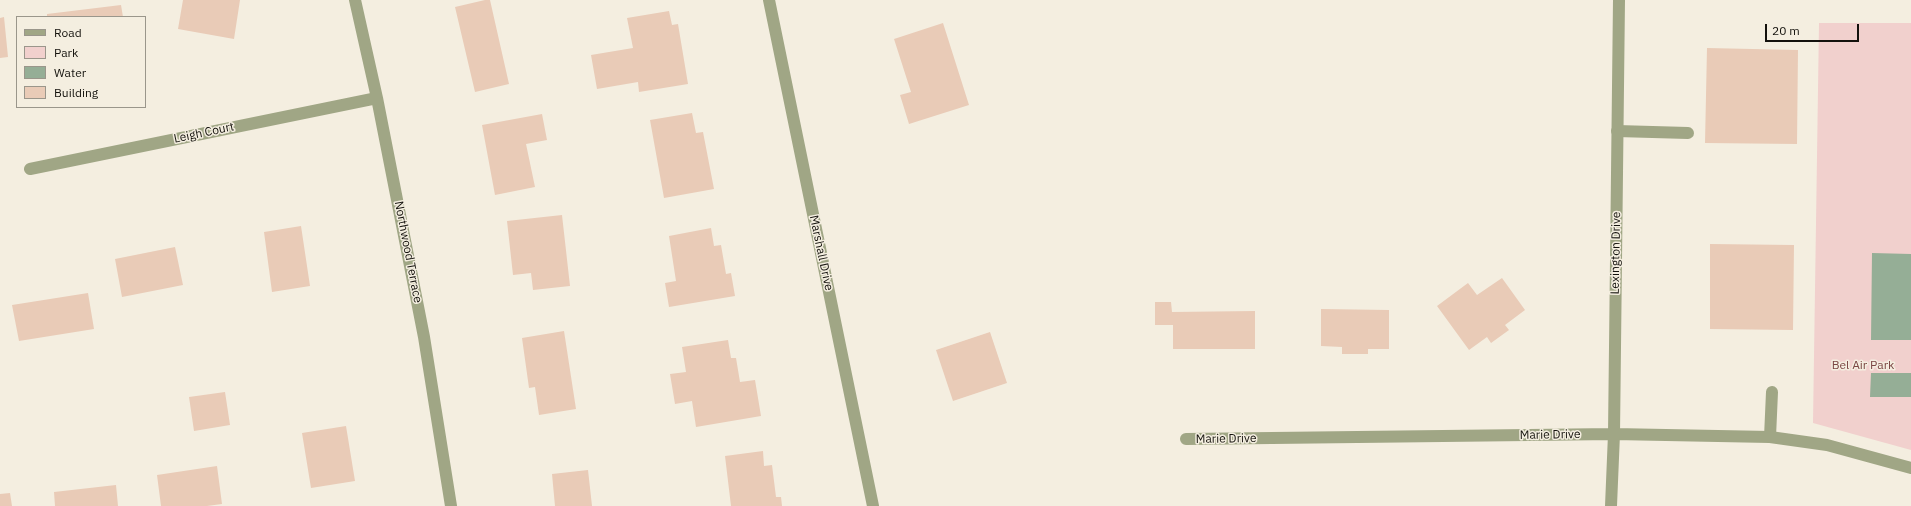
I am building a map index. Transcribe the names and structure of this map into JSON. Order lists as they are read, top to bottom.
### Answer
{
  "streets": {
    "street": [
      "Leigh Court",
      "Northwood Terrace",
      "Marshall Drive",
      "Lexington Drive",
      "Marie Drive"
    ]
  },
  "crossings": [
    ["Leigh Court", "Northwood Terrace"],
    ["Lexington Drive", "Marie Drive"]
  ],
  "parks": ["Bel Air Park"],
  "legend": [
    "Road",
    "Park",
    "Water",
    "Building"
  ],
  "scale_bar": "20 m"
}
